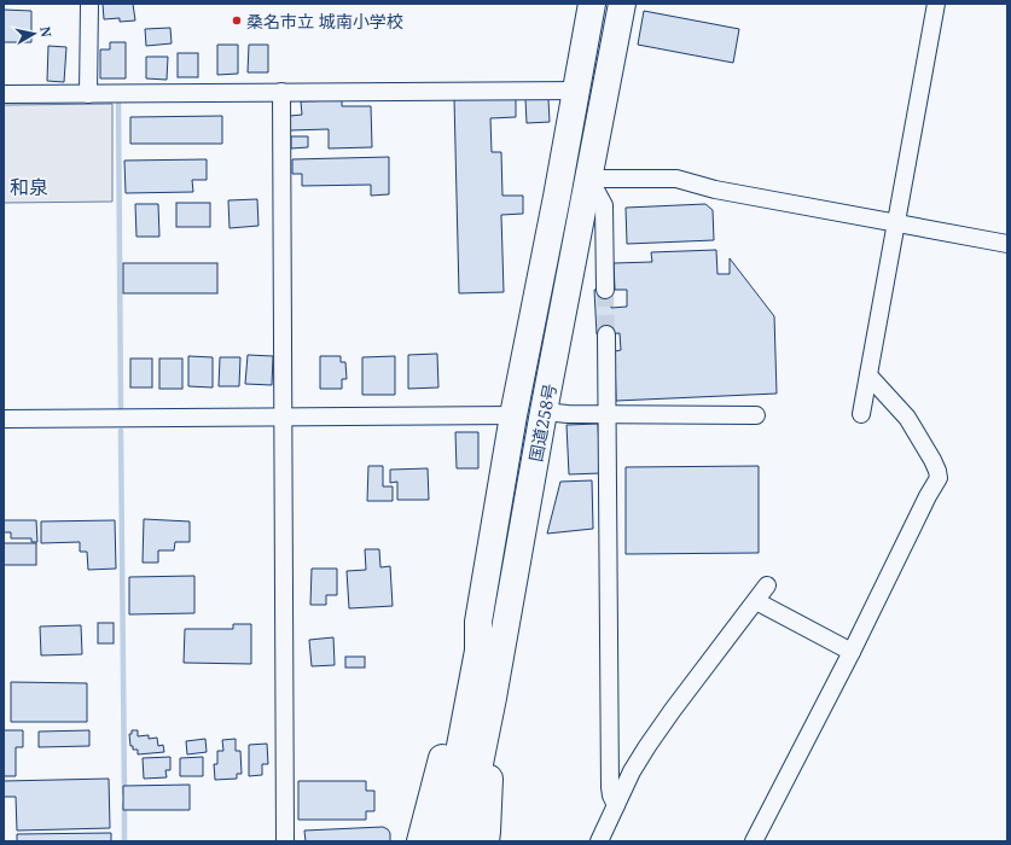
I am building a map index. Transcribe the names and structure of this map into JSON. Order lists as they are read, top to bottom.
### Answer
{
  "streets": {
    "highway": ["国道258号"]
  },
  "districts": ["和泉"],
  "places": ["桑名市立 城南小学校"],
  "north": "right"
}
